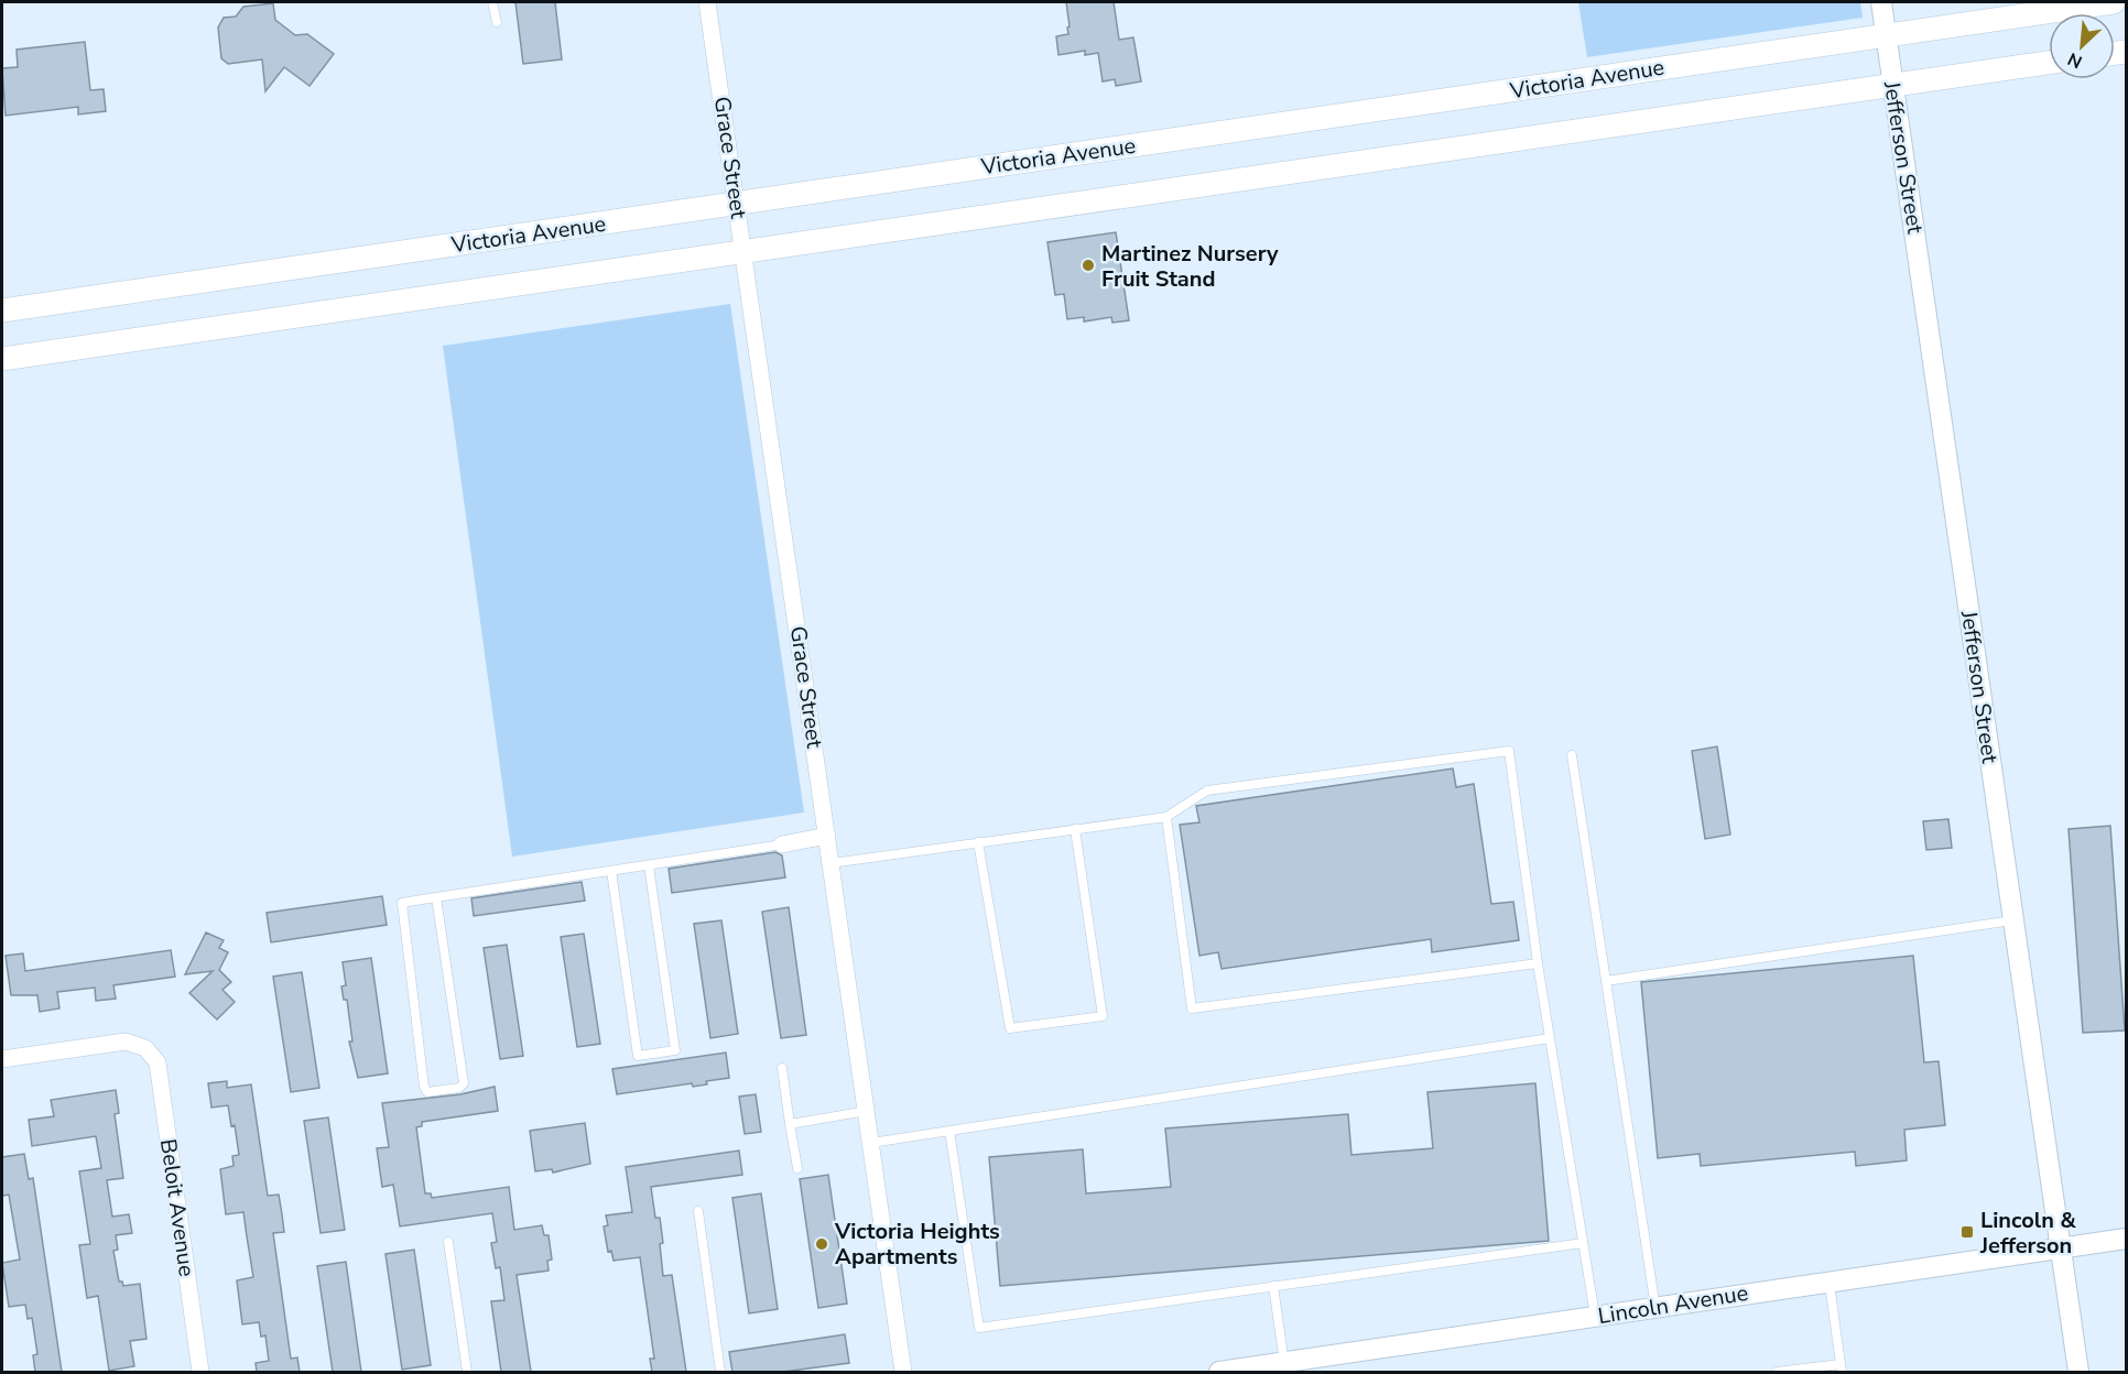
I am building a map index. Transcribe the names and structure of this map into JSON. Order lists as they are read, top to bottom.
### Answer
{
  "streets": {
    "main road": ["Victoria Avenue"],
    "street": [
      "Grace Street",
      "Jefferson Street",
      "Beloit Avenue",
      "Lincoln Avenue"
    ]
  },
  "crossings": [
    ["Victoria Avenue", "Grace Street"],
    ["Victoria Avenue", "Jefferson Street"],
    ["Jefferson Street", "Lincoln Avenue"]
  ],
  "places": {
    "other": ["Martinez Nursery Fruit Stand", "Victoria Heights Apartments"],
    "transit": ["Lincoln & Jefferson"]
  },
  "north": "bottom left"
}
